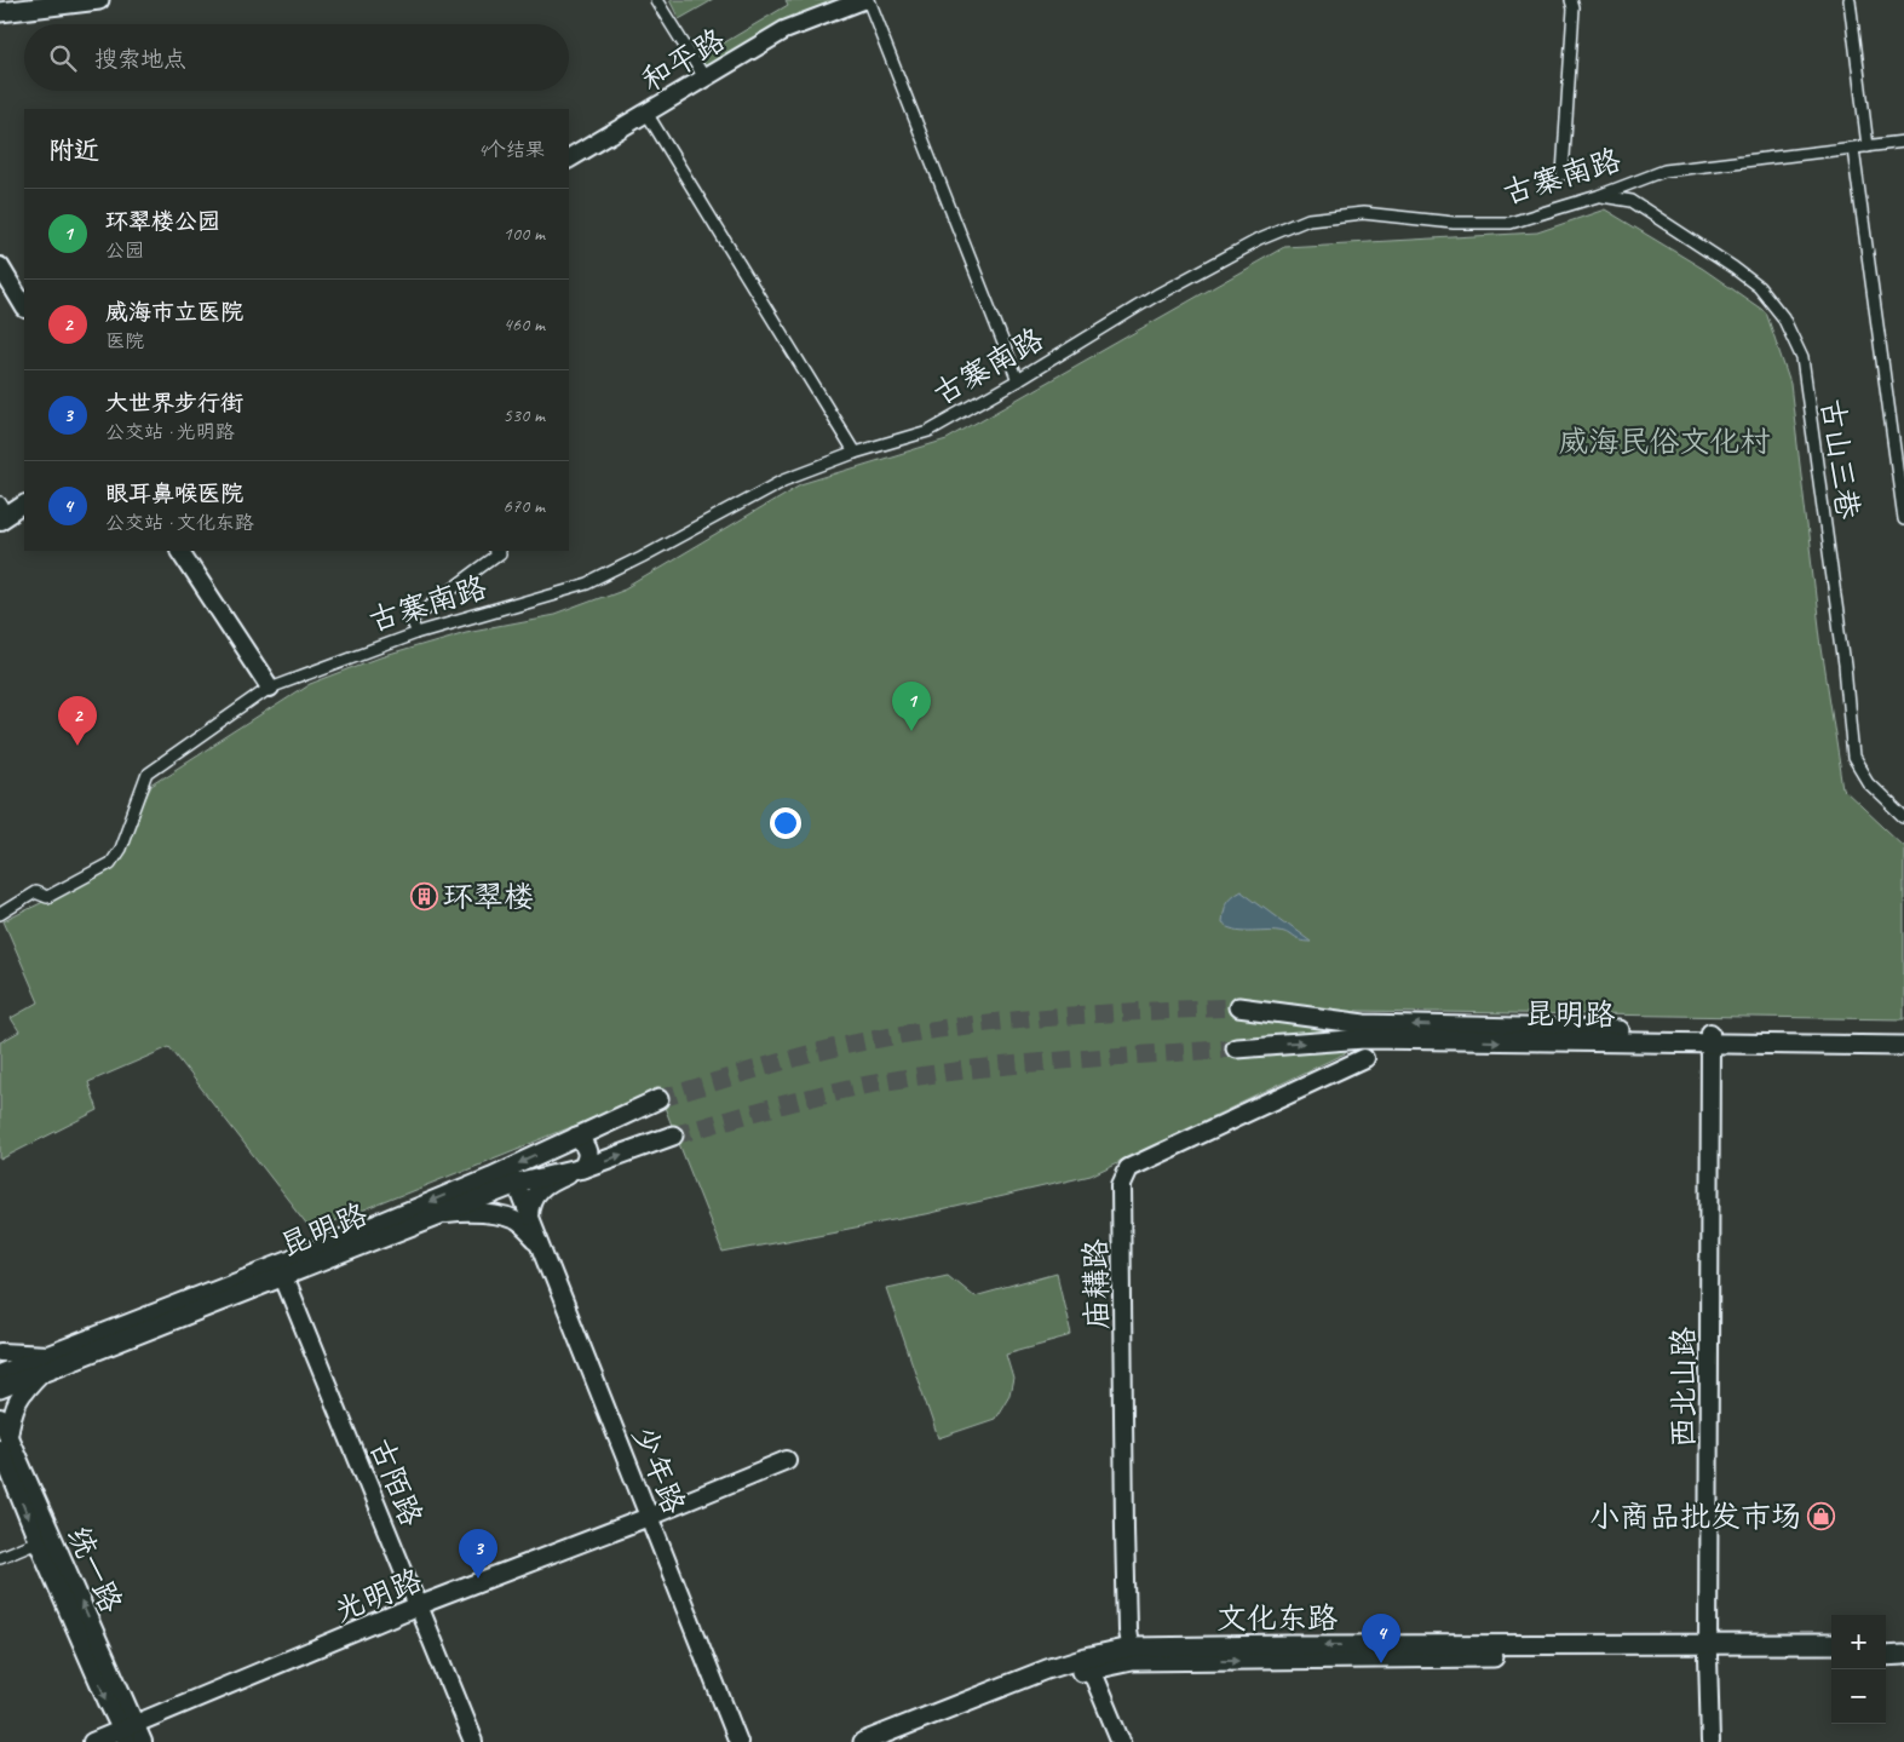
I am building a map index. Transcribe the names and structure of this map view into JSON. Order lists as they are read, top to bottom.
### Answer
{
  "streets": {
    "main road": ["昆明路", "文化东路"],
    "street": [
      "和平路",
      "古寨南路",
      "古山三巷",
      "庙耩路",
      "西北山路",
      "少年路",
      "古陌路",
      "统一路",
      "光明路"
    ]
  },
  "crossings": [
    ["古寨南路", "古山三巷"],
    ["昆明路", "西北山路"],
    ["昆明路", "少年路"],
    ["昆明路", "古陌路"],
    ["庙耩路", "文化东路"],
    ["西北山路", "文化东路"],
    ["少年路", "光明路"],
    ["古陌路", "光明路"],
    ["统一路", "光明路"]
  ],
  "parks": ["威海民俗文化村"],
  "places": {
    "building": ["环翠楼"],
    "shop": ["小商品批发市场"]
  },
  "page": {
    "search": "搜索地点",
    "heading": ["附近", "4个结果"],
    "list": [
      {
        "mark": "1",
        "name": "环翠楼公园",
        "note": "公园",
        "value": "100 m"
      },
      {
        "mark": "2",
        "name": "威海市立医院",
        "note": "医院",
        "value": "460 m"
      },
      {
        "mark": "3",
        "name": "大世界步行街",
        "note": "公交站 · 光明路",
        "value": "530 m"
      },
      {
        "mark": "4",
        "name": "眼耳鼻喉医院",
        "note": "公交站 · 文化东路",
        "value": "670 m"
      }
    ],
    "pins": [
      "1",
      "2",
      "3",
      "4"
    ],
    "map_buttons": ["+", "−"]
  }
}
